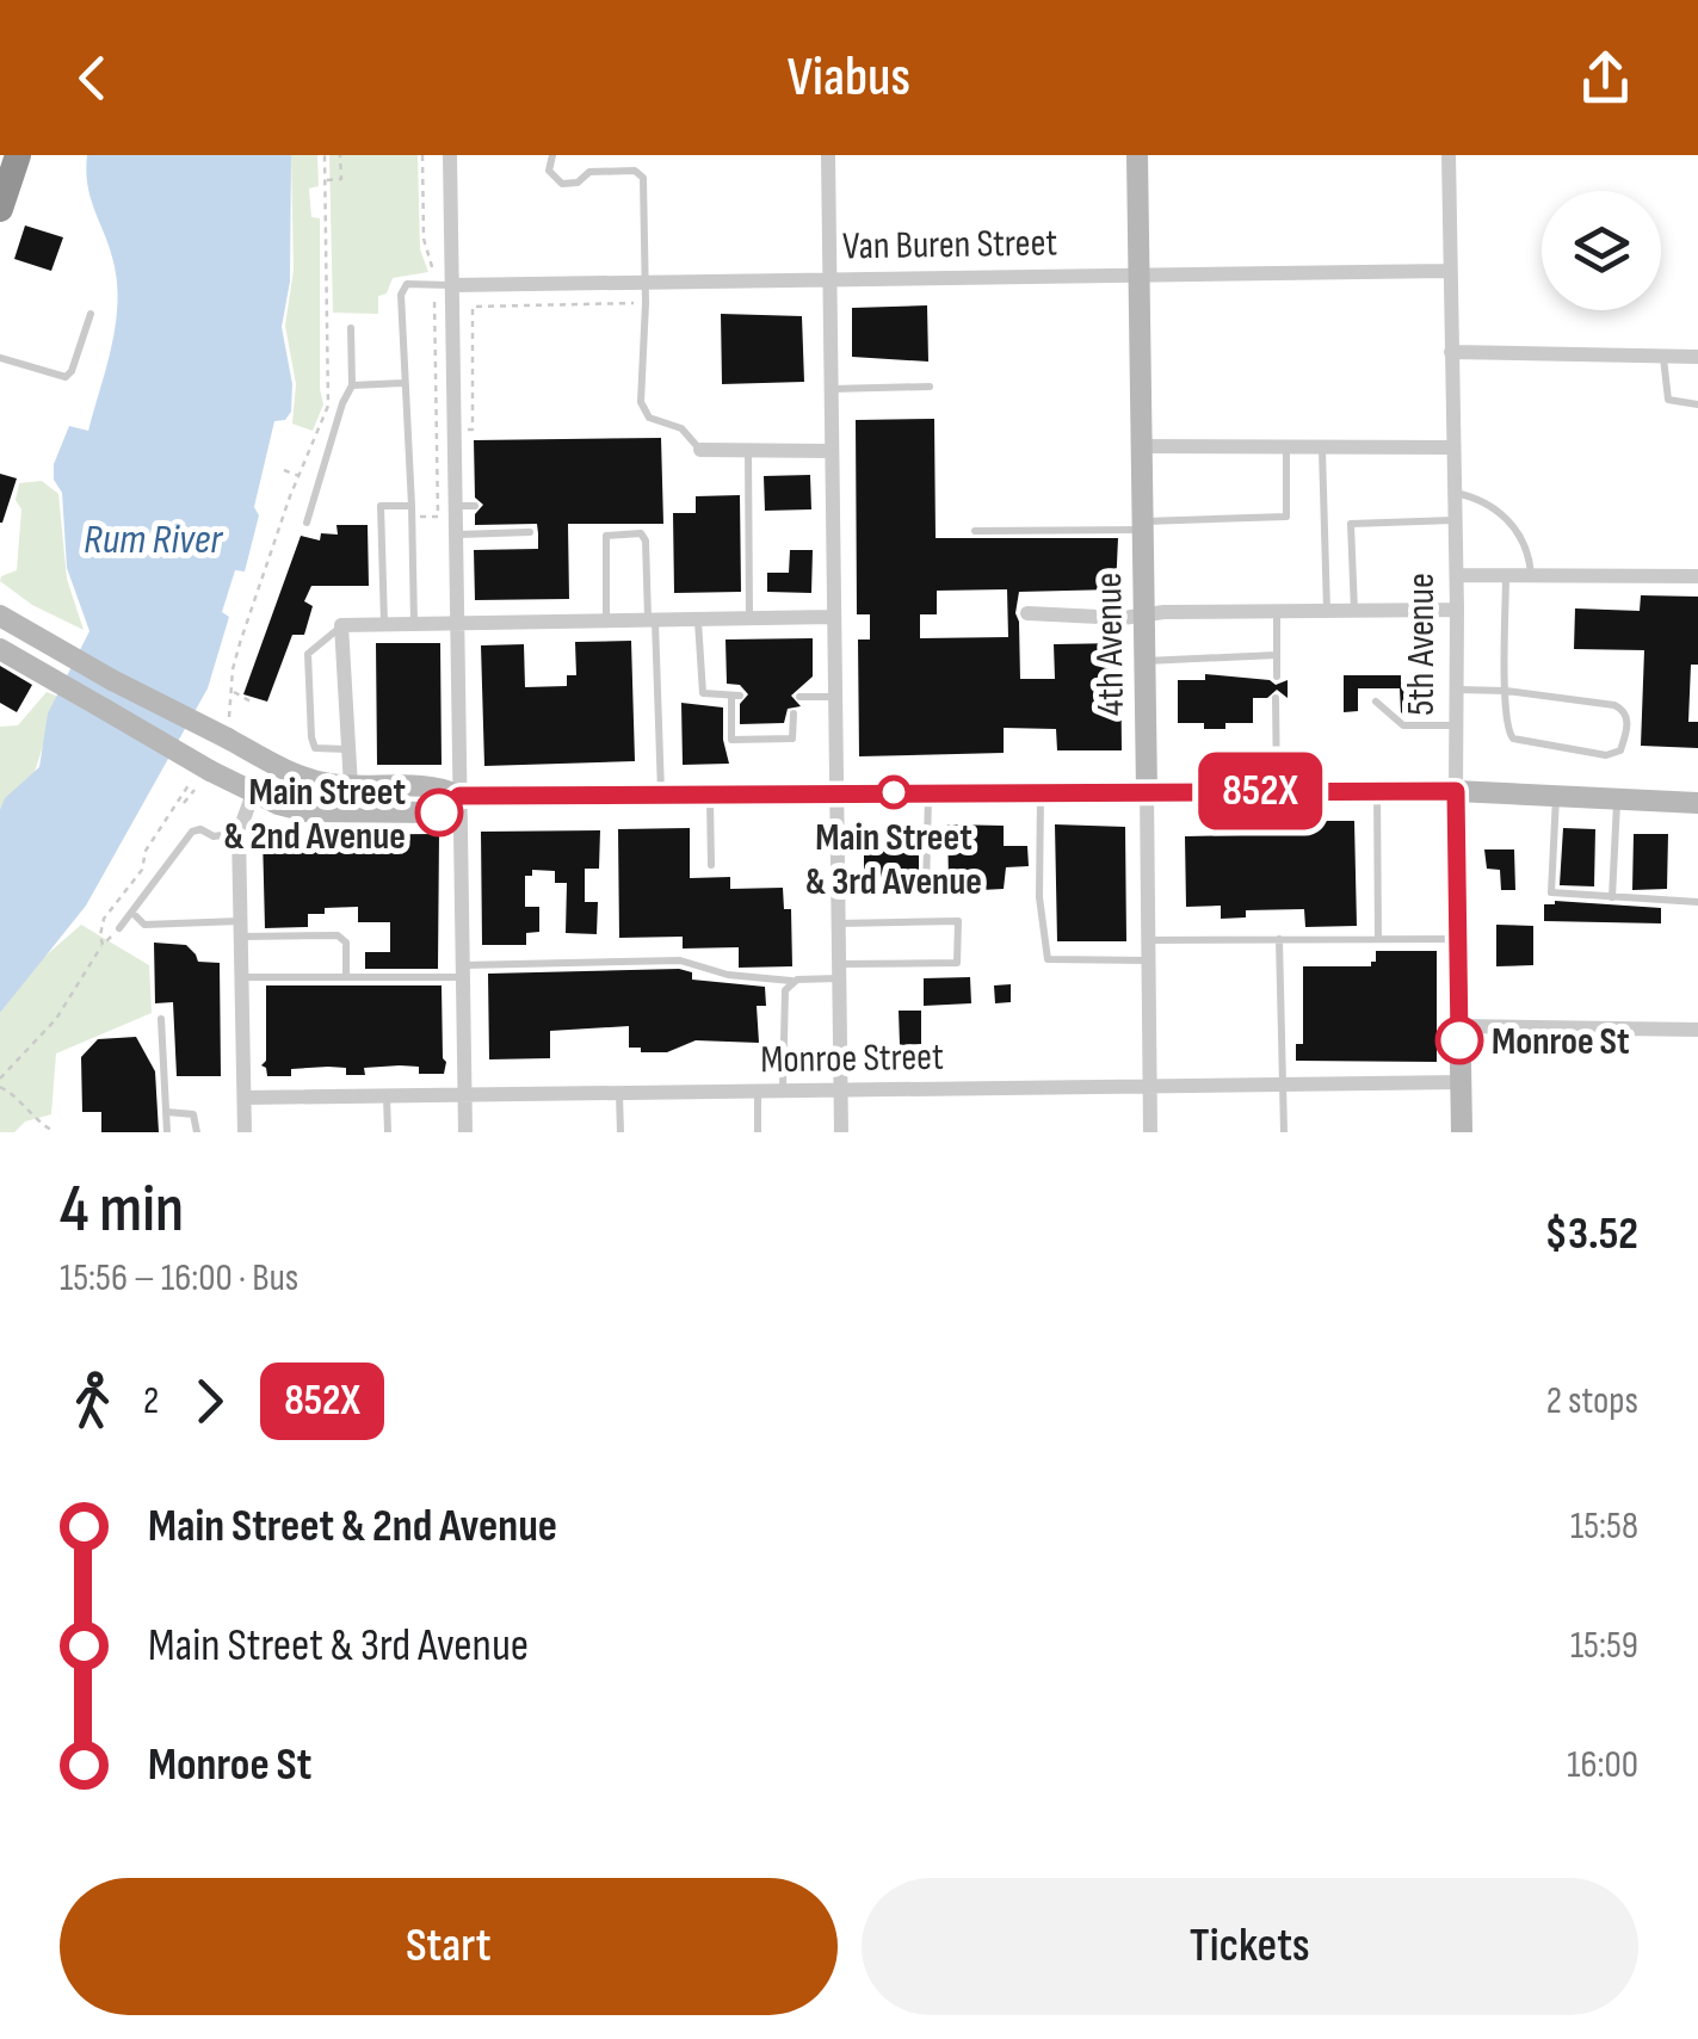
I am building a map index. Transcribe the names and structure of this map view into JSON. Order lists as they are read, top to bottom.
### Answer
{
  "streets": {
    "main road": ["4th Avenue", "5th Avenue"],
    "street": ["Van Buren Street", "Monroe Street"]
  },
  "crossings": [
    ["Van Buren Street", "4th Avenue"],
    ["Van Buren Street", "5th Avenue"],
    ["4th Avenue", "Monroe Street"],
    ["5th Avenue", "Monroe Street"]
  ],
  "water": ["Rum River"],
  "places": ["Main Street & 3rd Avenue", "Main Street & 2nd Avenue", "Monroe St"],
  "lines": ["bus line 852X"],
  "page": {
    "header": "Viabus",
    "on_map": "852X",
    "heading": ["4 min", "15:56 – 16:00 · Bus", "$3.52"],
    "legs": ["2", "852X", "2 stops"],
    "list": [
      {
        "name": "Main Street & 2nd Avenue",
        "value": "15:58"
      },
      {
        "name": "Main Street & 3rd Avenue",
        "value": "15:59"
      },
      {
        "name": "Monroe St",
        "value": "16:00"
      }
    ],
    "buttons": ["Start", "Tickets"]
  }
}
